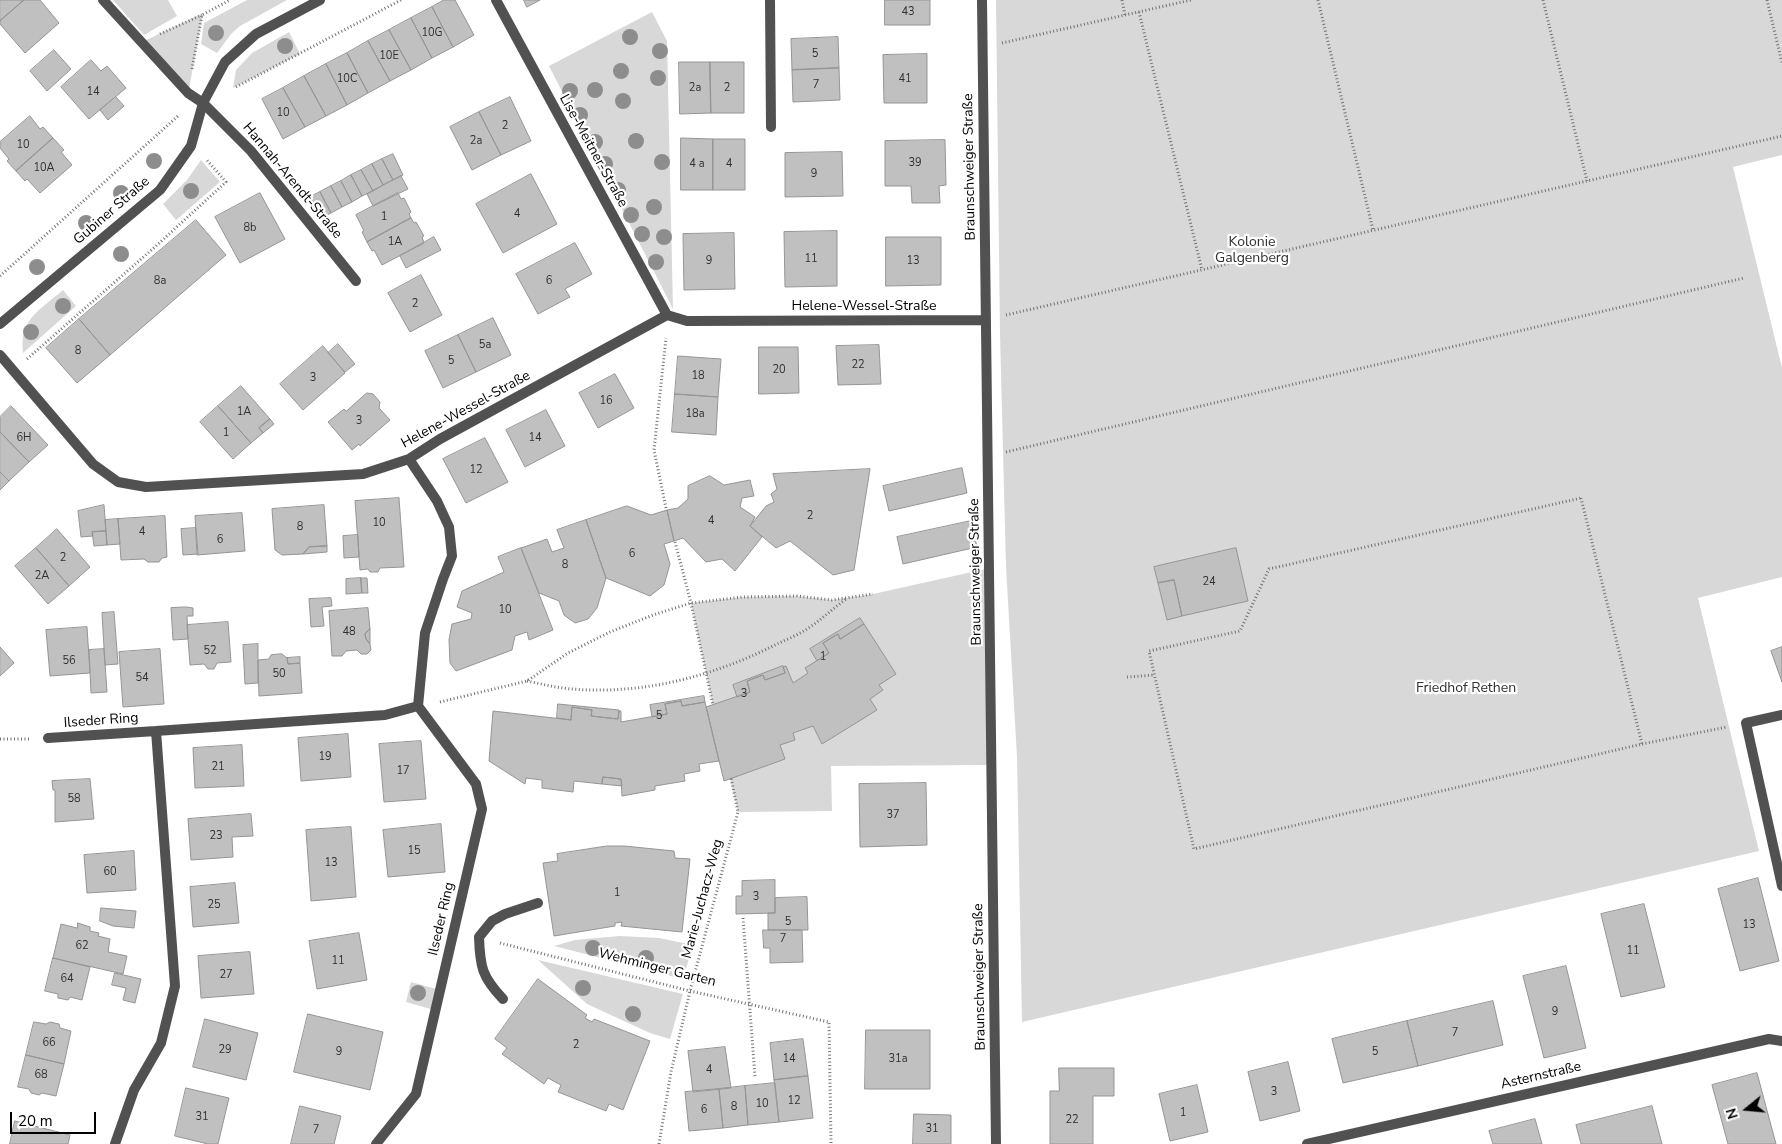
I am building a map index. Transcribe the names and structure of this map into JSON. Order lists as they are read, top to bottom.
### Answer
{
  "streets": {
    "street": [
      "Lise-Meitner-Straße",
      "Braunschweiger Straße",
      "Hannah-Arendt-Straße",
      "Gubiner Straße",
      "Helene-Wessel-Straße",
      "Ilseder Ring",
      "Asternstraße"
    ],
    "path": ["Marie-Juchacz-Weg", "Wehminger Garten"]
  },
  "crossings": [
    ["Lise-Meitner-Straße", "Helene-Wessel-Straße"],
    ["Braunschweiger Straße", "Helene-Wessel-Straße"],
    ["Hannah-Arendt-Straße", "Gubiner Straße"],
    ["Marie-Juchacz-Weg", "Wehminger Garten"]
  ],
  "parks": ["Kolonie Galgenberg", "Friedhof Rethen"],
  "house_numbers": [
    "43",
    "10G",
    "5",
    "10E",
    "10C",
    "41",
    "7",
    "2a",
    "2",
    "14",
    "10",
    "2",
    "2a",
    "10",
    "39",
    "4 a",
    "4",
    "10A",
    "9",
    "4",
    "1",
    "8b",
    "1A",
    "11",
    "9",
    "13",
    "8a",
    "6",
    "2",
    "5a",
    "8",
    "5",
    "22",
    "20",
    "18",
    "3",
    "16",
    "1A",
    "18a",
    "3",
    "1",
    "6H",
    "14",
    "12",
    "2",
    "4",
    "10",
    "8",
    "4",
    "6",
    "6",
    "2",
    "8",
    "2A",
    "24",
    "10",
    "48",
    "52",
    "1",
    "56",
    "50",
    "54",
    "3",
    "5",
    "19",
    "21",
    "17",
    "58",
    "37",
    "23",
    "15",
    "13",
    "60",
    "1",
    "3",
    "25",
    "5",
    "13",
    "7",
    "62",
    "11",
    "11",
    "27",
    "64",
    "9",
    "7",
    "66",
    "2",
    "29",
    "9",
    "5",
    "14",
    "31a",
    "4",
    "68",
    "3",
    "12",
    "10",
    "8",
    "6",
    "1",
    "31",
    "22",
    "31",
    "7"
  ],
  "scale_bar": "20 m",
  "north": "left"
}
